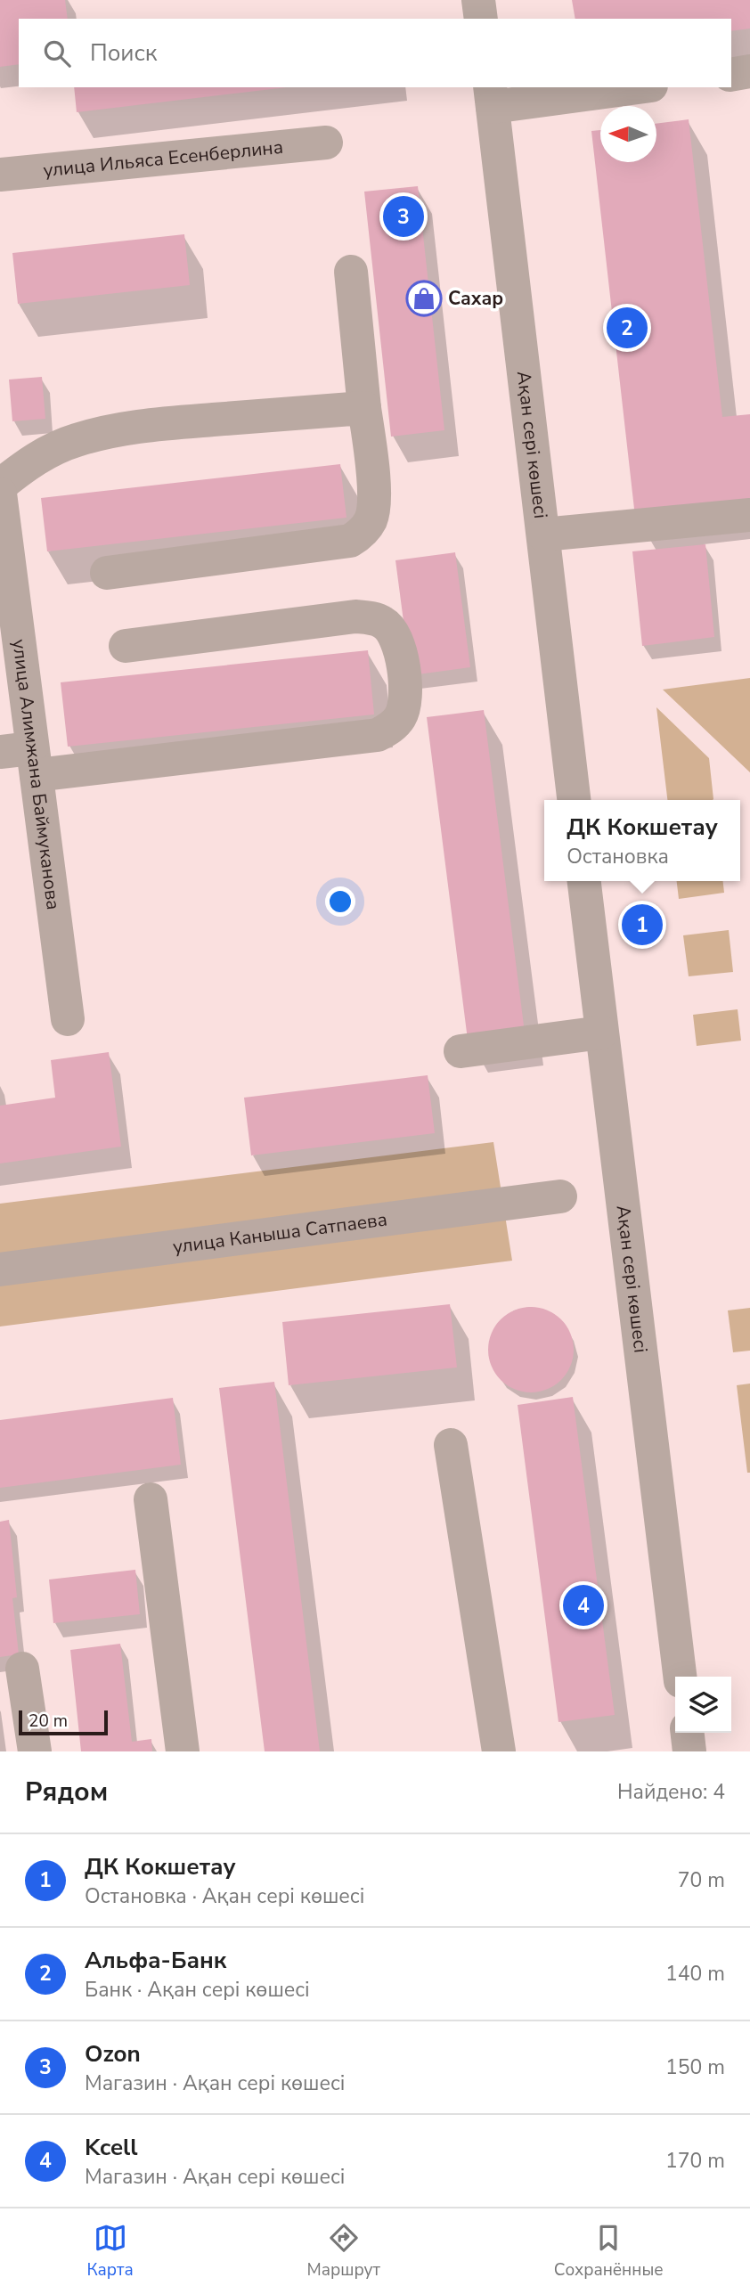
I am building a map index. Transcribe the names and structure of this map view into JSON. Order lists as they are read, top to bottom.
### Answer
{
  "streets": {
    "street": [
      "улица Ильяса Есенберлина",
      "Ақан сері көшесі",
      "улица Алимжана Баймуканова",
      "улица Каныша Сатпаева"
    ]
  },
  "places": {
    "shop": ["Сахар"]
  },
  "scale_bar": "20 m",
  "north": "left",
  "page": {
    "search": "Поиск",
    "pins": [
      "3",
      "2",
      "1",
      "4"
    ],
    "popup": ["ДК Кокшетау", "Остановка"],
    "scale": "20 m",
    "heading": ["Рядом", "Найдено: 4"],
    "list": [
      {
        "mark": "1",
        "name": "ДК Кокшетау",
        "note": "Остановка · Ақан сері көшесі",
        "value": "70 m"
      },
      {
        "mark": "2",
        "name": "Альфа-Банк",
        "note": "Банк · Ақан сері көшесі",
        "value": "140 m"
      },
      {
        "mark": "3",
        "name": "Ozon",
        "note": "Магазин · Ақан сері көшесі",
        "value": "150 m"
      },
      {
        "mark": "4",
        "name": "Kcell",
        "note": "Магазин · Ақан сері көшесі",
        "value": "170 m"
      }
    ],
    "nav": ["Карта", "Маршрут", "Сохранённые"]
  }
}
